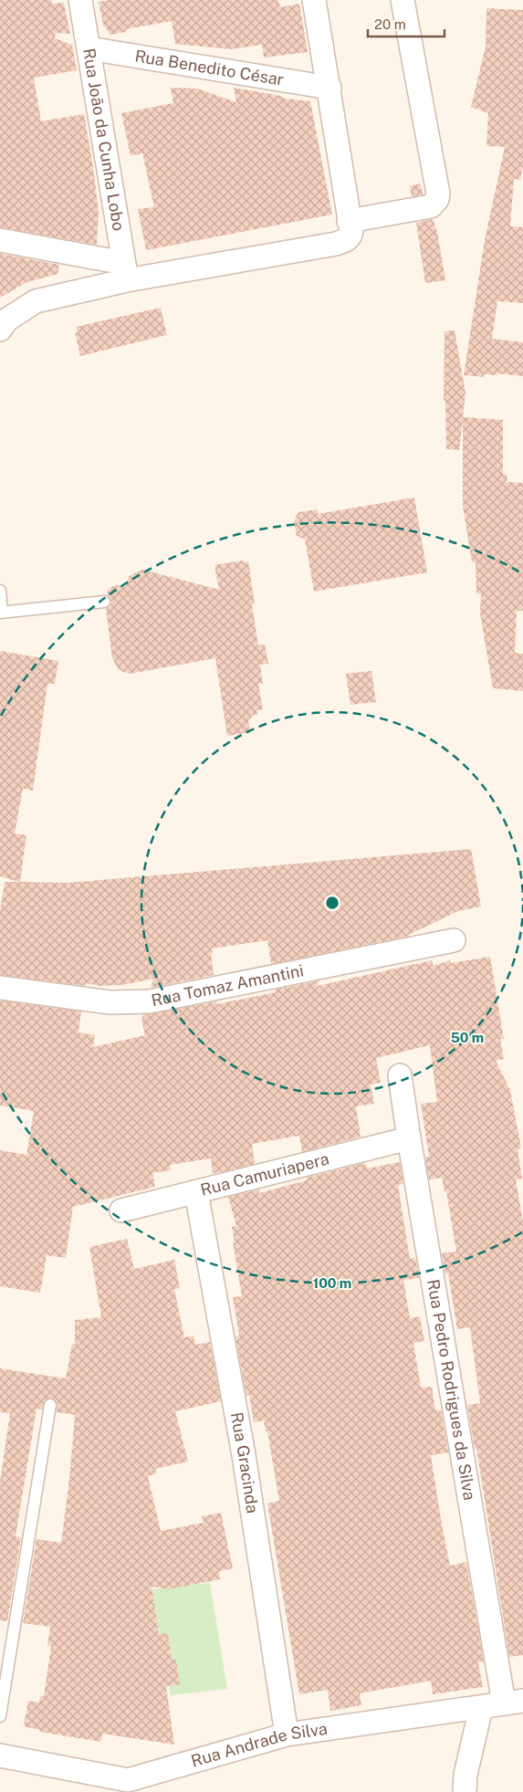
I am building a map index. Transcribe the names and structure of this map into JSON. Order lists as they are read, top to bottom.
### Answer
{
  "streets": {
    "street": [
      "Rua Benedito César",
      "Rua João da Cunha Lobo",
      "Rua Tomaz Amantini",
      "Rua Camuriapera",
      "Rua Pedro Rodrigues da Silva",
      "Rua Gracinda",
      "Rua Andrade Silva"
    ]
  },
  "crossings": [
    ["Rua Benedito César", "Rua João da Cunha Lobo"],
    ["Rua Camuriapera", "Rua Pedro Rodrigues da Silva"],
    ["Rua Camuriapera", "Rua Gracinda"],
    ["Rua Pedro Rodrigues da Silva", "Rua Andrade Silva"],
    ["Rua Gracinda", "Rua Andrade Silva"]
  ],
  "scale_bar": "20 m",
  "rings": ["50 m", "100 m"]
}
